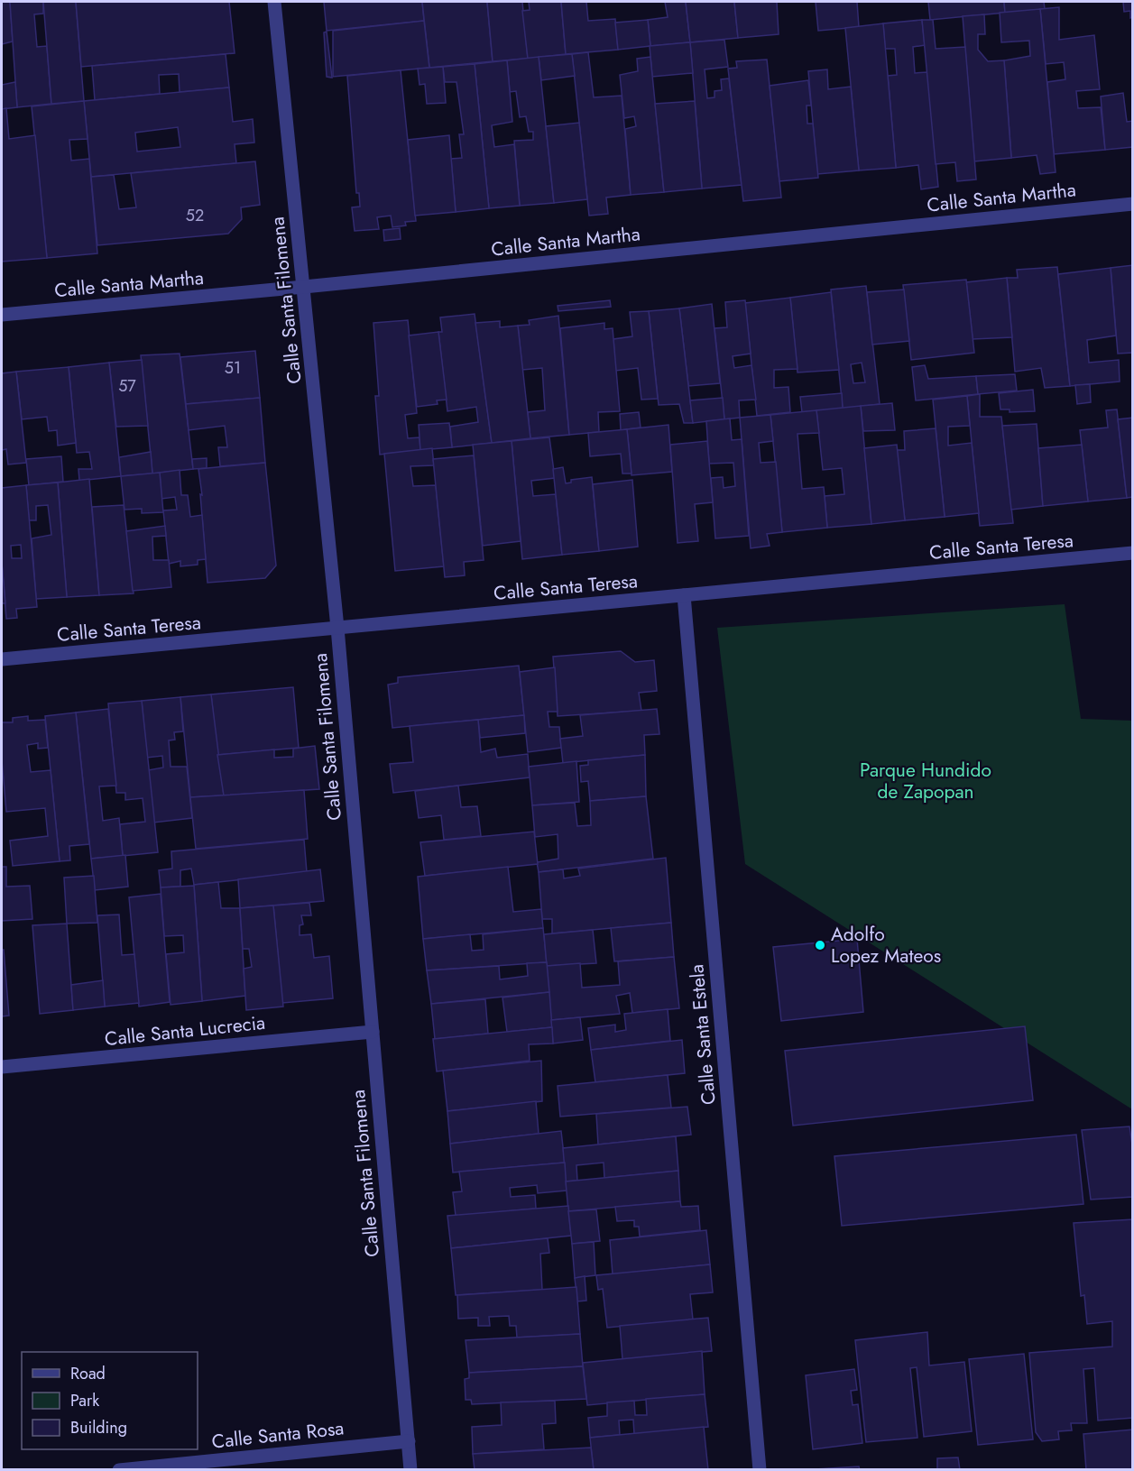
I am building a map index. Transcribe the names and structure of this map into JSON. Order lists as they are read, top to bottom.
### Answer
{
  "streets": {
    "street": [
      "Calle Santa Martha",
      "Calle Santa Filomena",
      "Calle Santa Teresa",
      "Calle Santa Lucrecia",
      "Calle Santa Estela",
      "Calle Santa Rosa"
    ]
  },
  "crossings": [
    ["Calle Santa Martha", "Calle Santa Filomena"],
    ["Calle Santa Filomena", "Calle Santa Teresa"],
    ["Calle Santa Filomena", "Calle Santa Lucrecia"],
    ["Calle Santa Filomena", "Calle Santa Rosa"],
    ["Calle Santa Teresa", "Calle Santa Estela"]
  ],
  "parks": ["Parque Hundido de Zapopan"],
  "places": ["Adolfo Lopez Mateos"],
  "house_numbers": ["52", "51", "57"],
  "legend": ["Road", "Park", "Building"]
}
